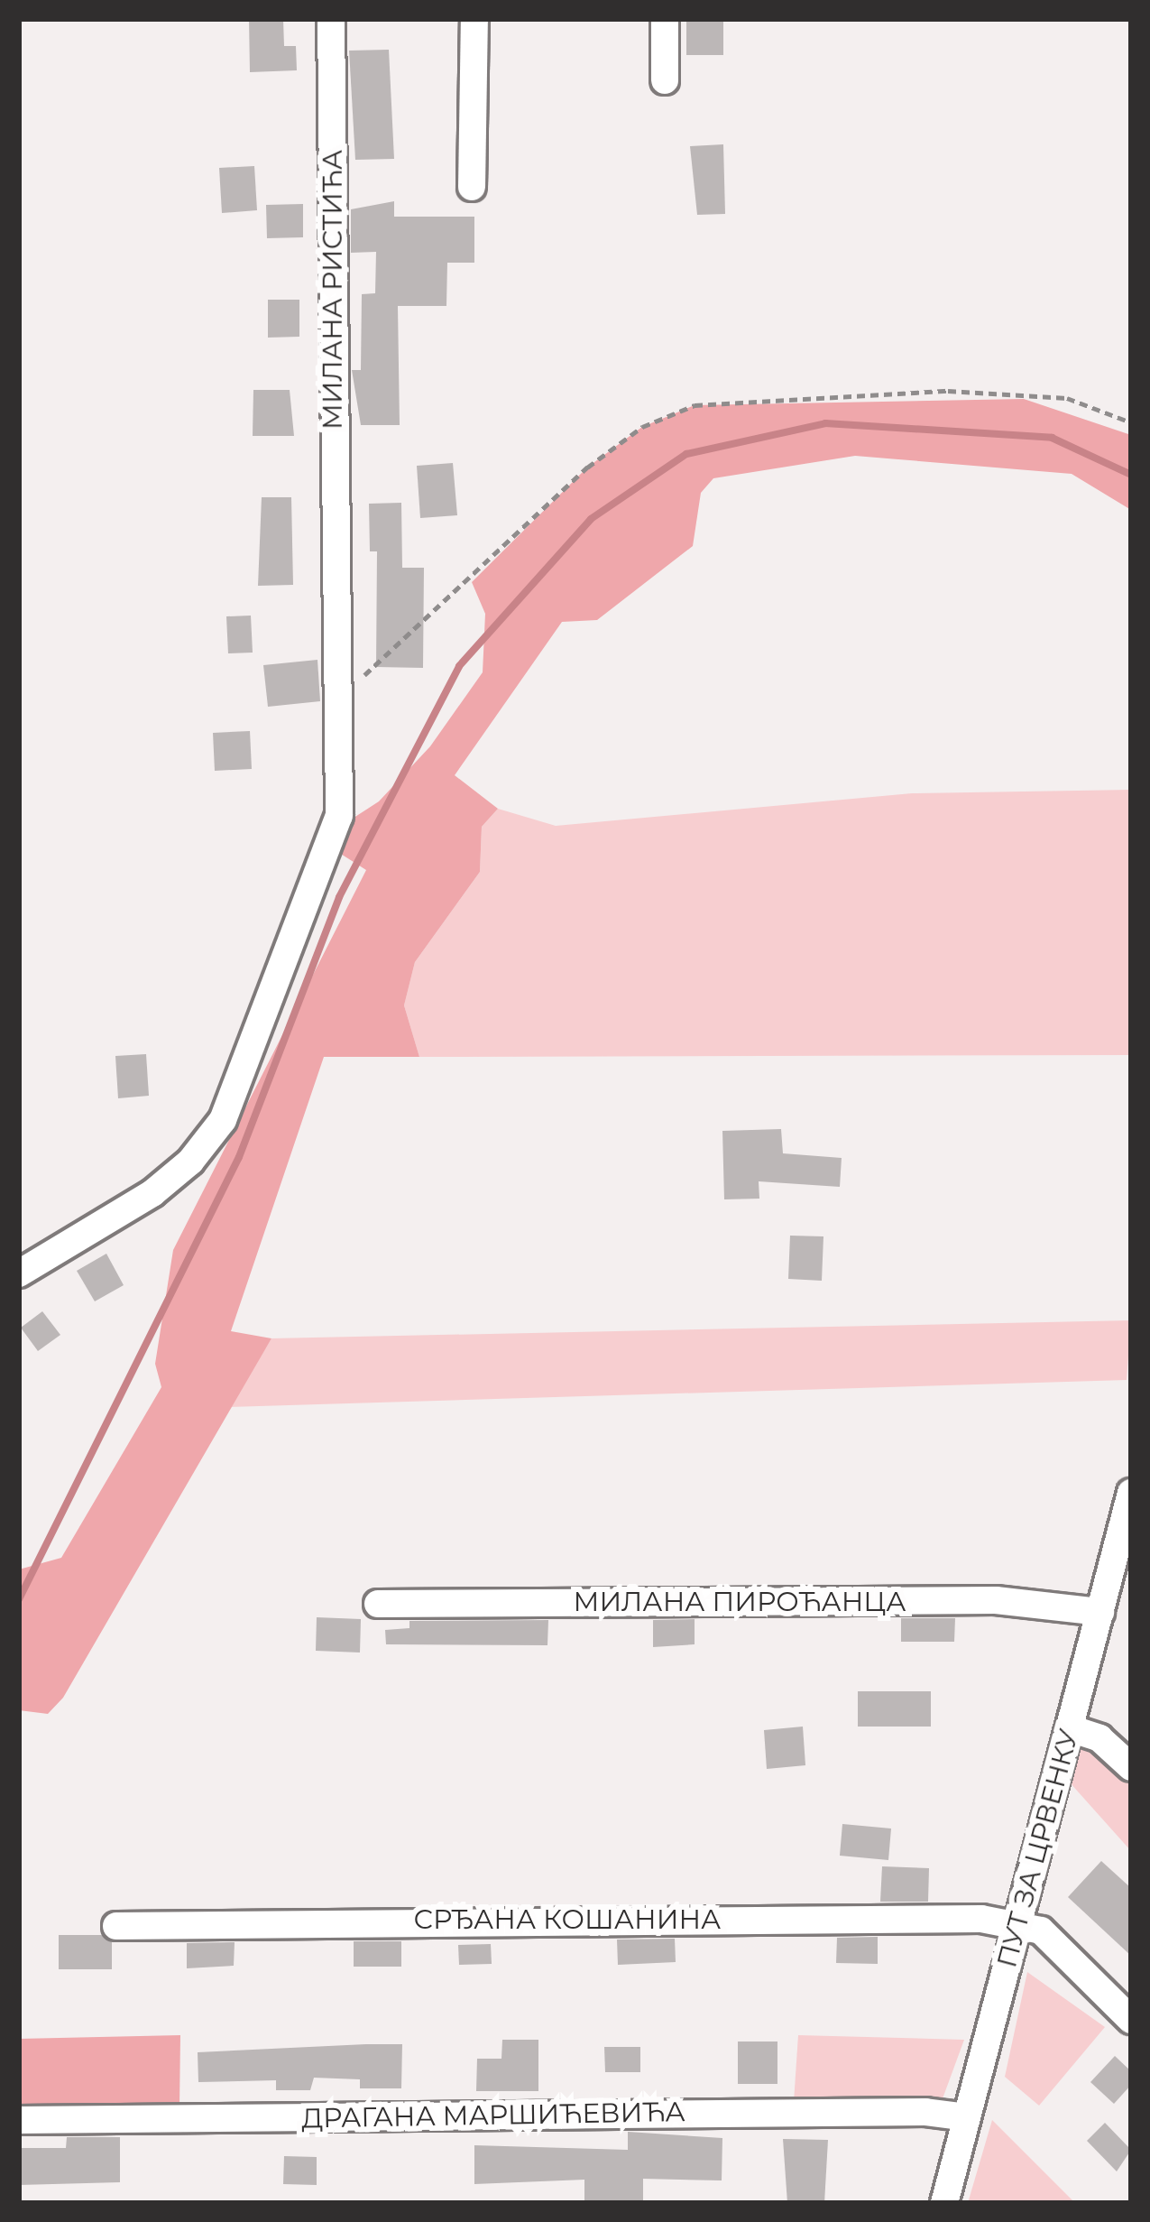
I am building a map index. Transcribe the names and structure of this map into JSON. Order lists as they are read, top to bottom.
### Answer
{
  "streets": {
    "street": [
      "МИЛАНА РИСТИЋА",
      "МИЛАНА ПИРОЋАНЦА",
      "ПУТ ЗА ЦРВЕНКУ",
      "СРЂАНА КОШАНИНА",
      "ДРАГАНА МАРШИЋЕВИЋА"
    ]
  },
  "crossings": [
    ["МИЛАНА ПИРОЋАНЦА", "ПУТ ЗА ЦРВЕНКУ"],
    ["ПУТ ЗА ЦРВЕНКУ", "СРЂАНА КОШАНИНА"],
    ["ПУТ ЗА ЦРВЕНКУ", "ДРАГАНА МАРШИЋЕВИЋА"]
  ]
}
